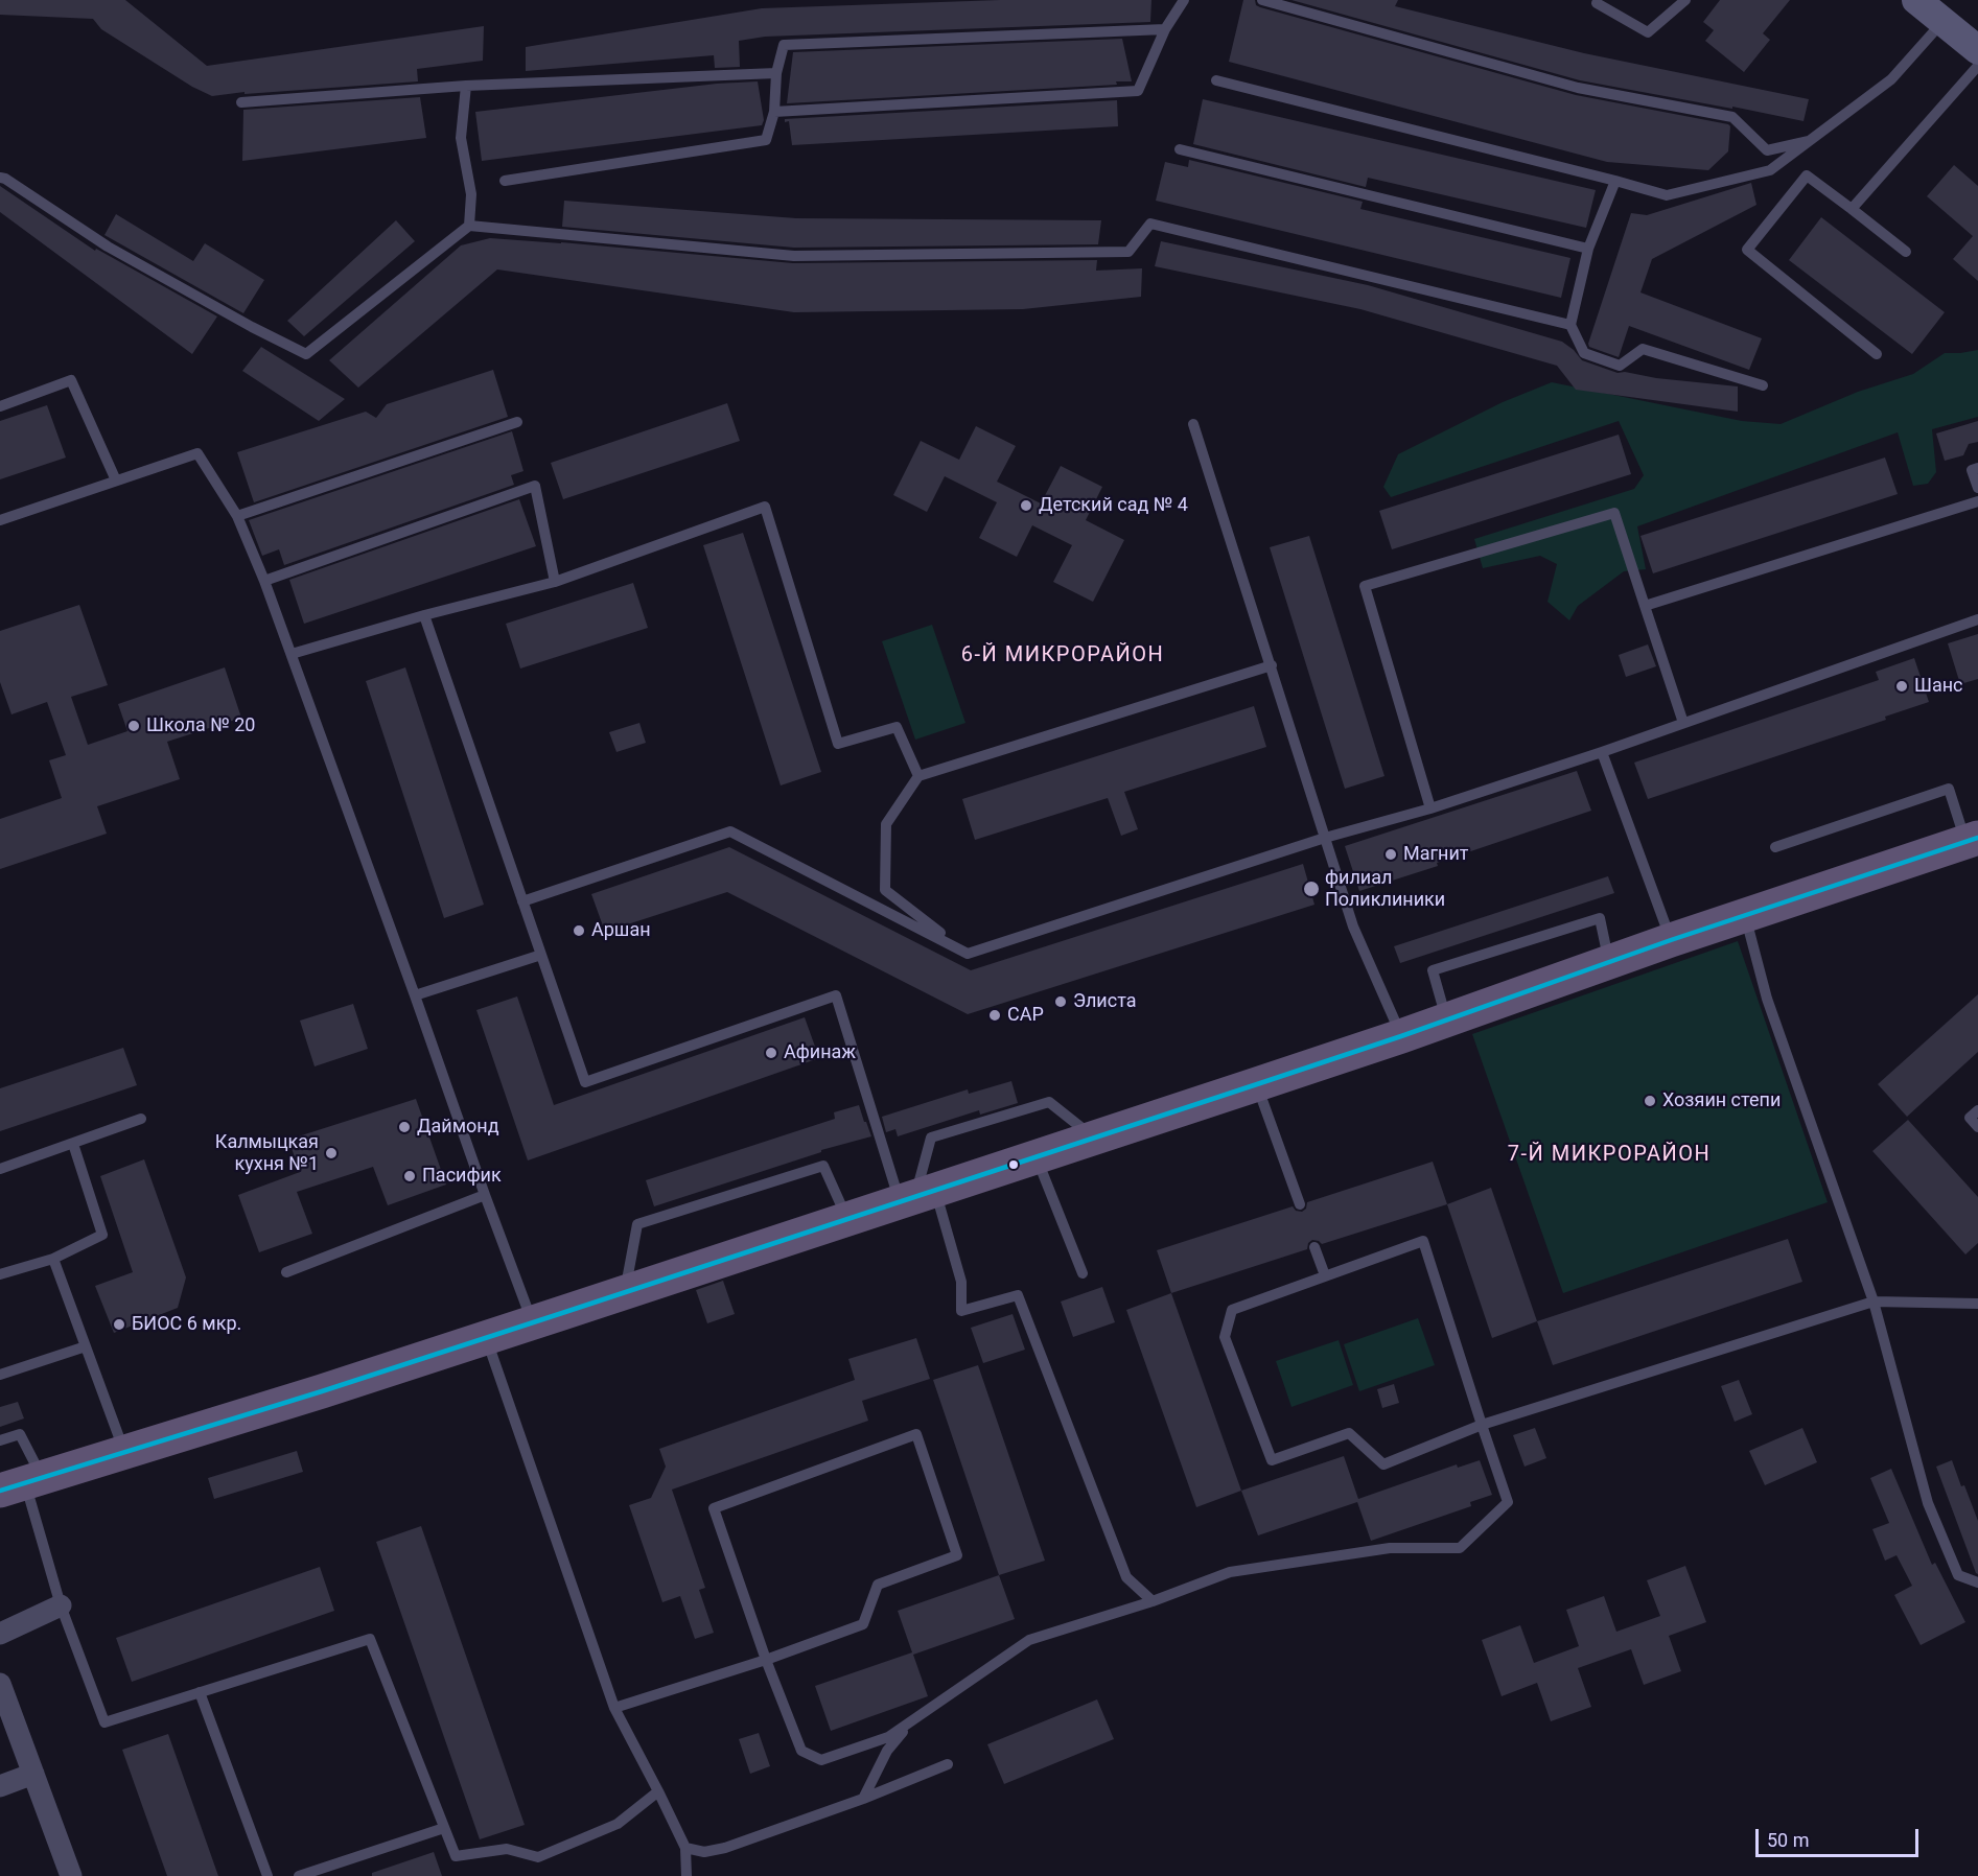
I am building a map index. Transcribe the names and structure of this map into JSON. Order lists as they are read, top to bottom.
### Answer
{
  "districts": ["6-Й МИКРОРАЙОН", "7-Й МИКРОРАЙОН"],
  "places": [
    "Детский сад № 4",
    "Шанс",
    "Школа № 20",
    "Магнит",
    "филиал Поликлиники",
    "Аршан",
    "Элиста",
    "САР",
    "Афинаж",
    "Хозяин степи",
    "Даймонд",
    "Калмыцкая кухня №1",
    "Пасифик",
    "БИОС 6 мкр."
  ],
  "scale_bar": "50 m"
}
